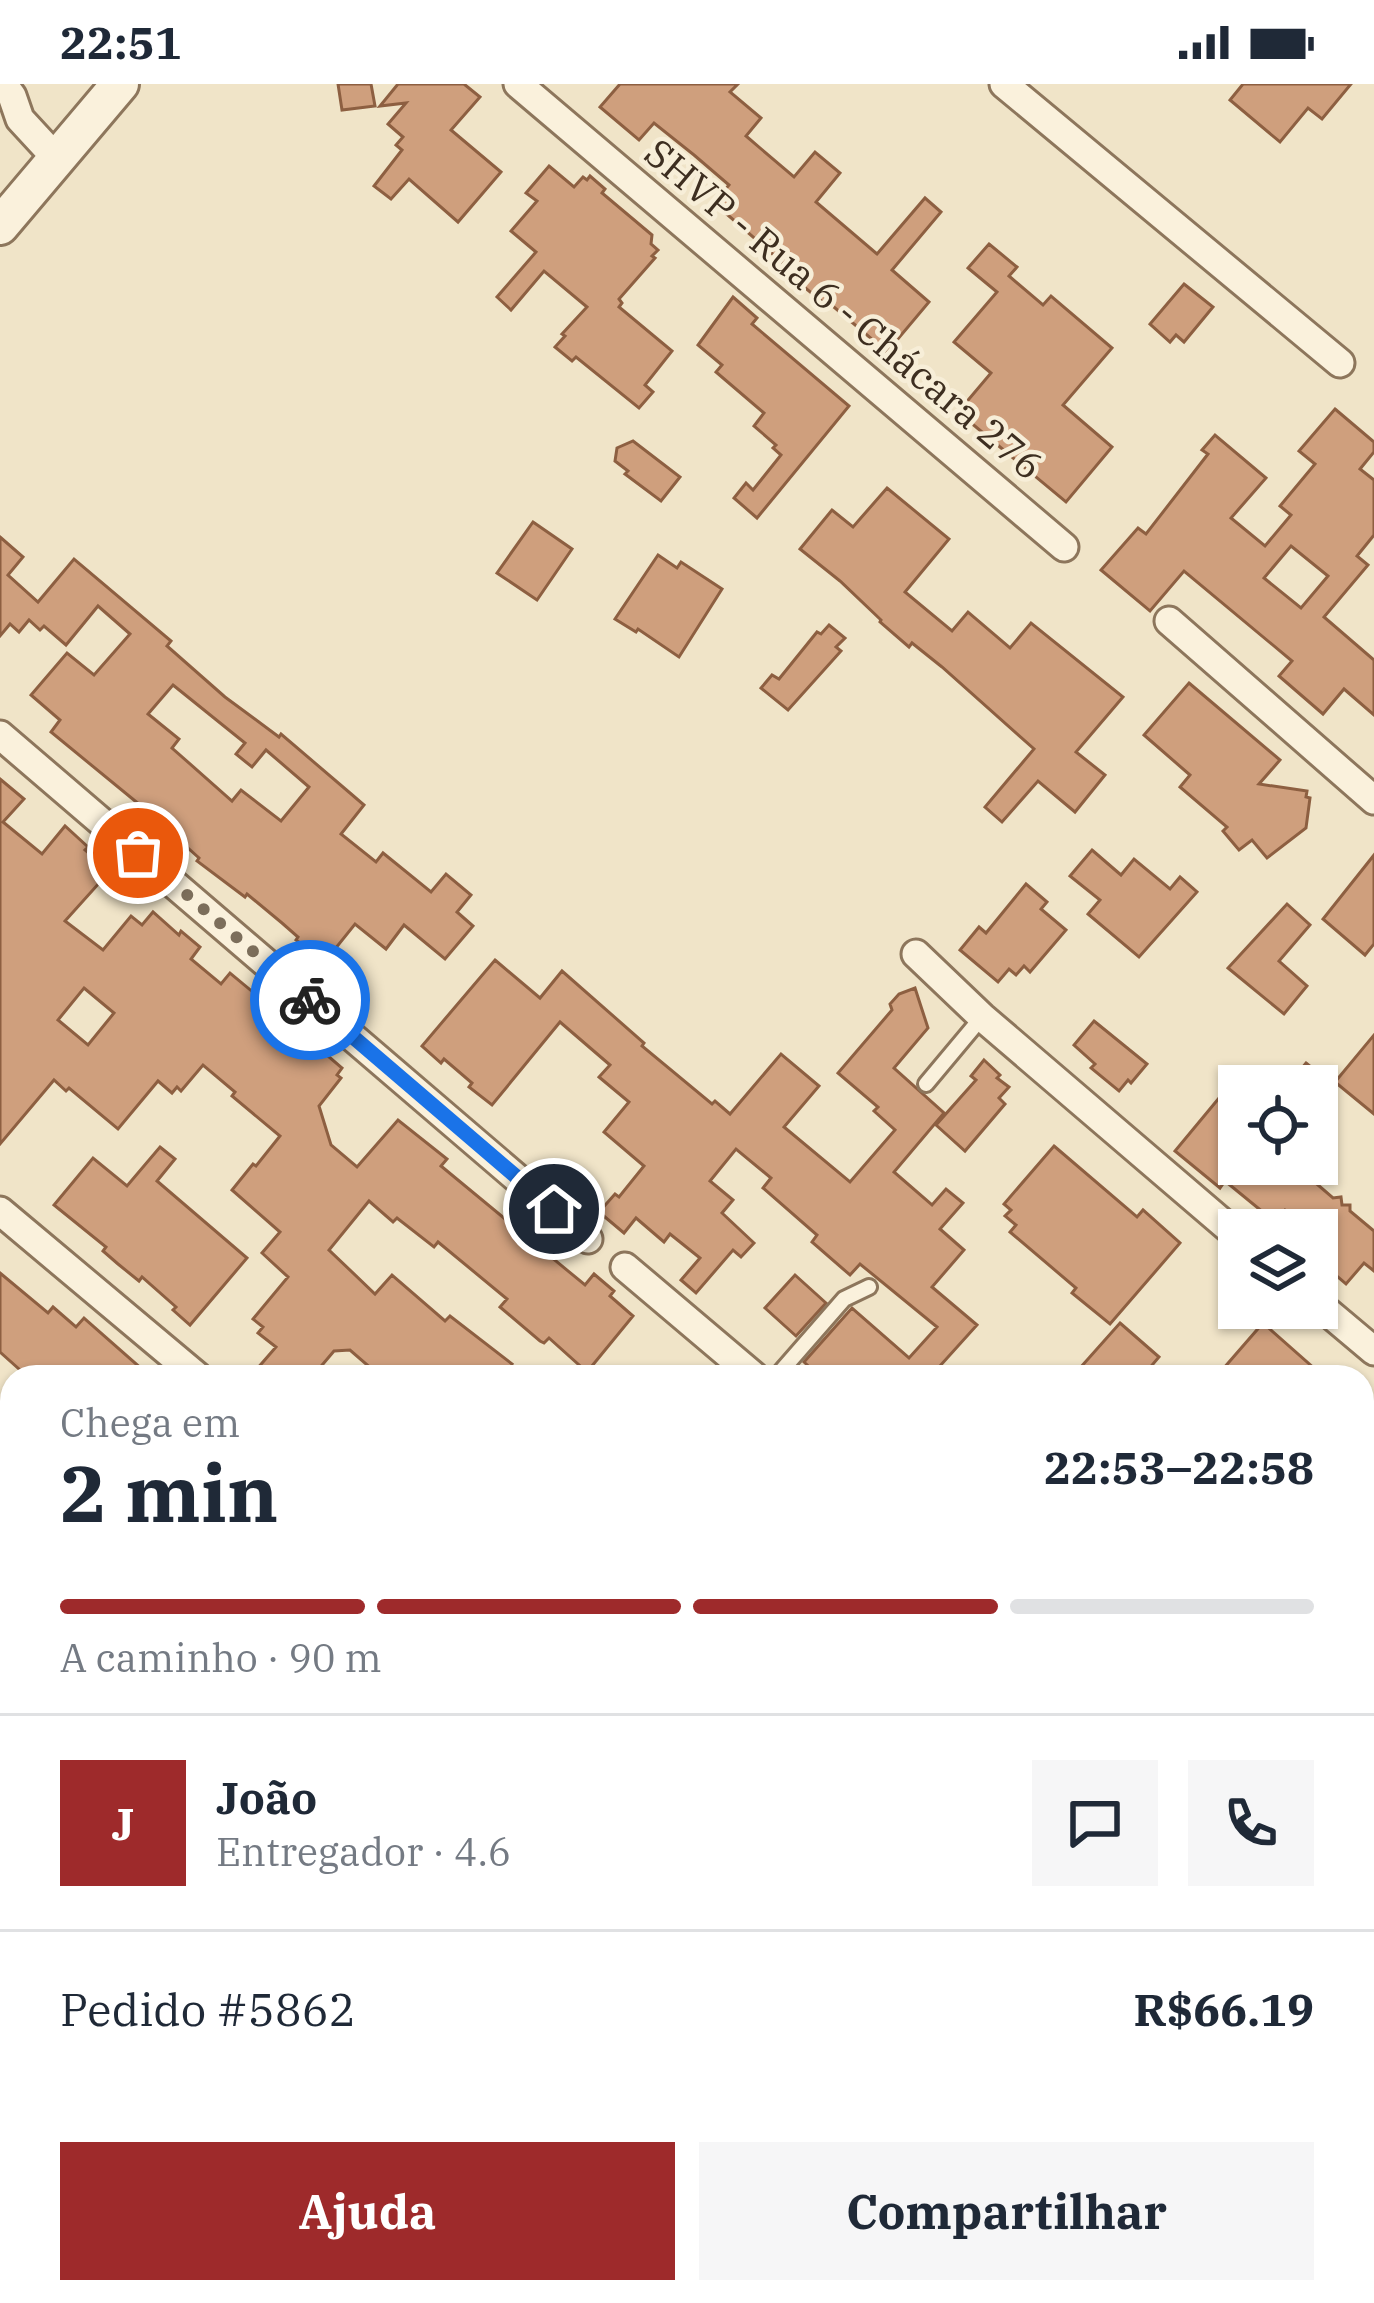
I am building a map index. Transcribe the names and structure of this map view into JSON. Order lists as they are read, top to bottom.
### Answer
{
  "streets": {
    "street": ["SHVP - Rua 6 - Chácara 276"]
  },
  "page": {
    "status": "22:51",
    "heading": ["2 min", "Chega em", "22:53–22:58"],
    "panel": [
      "João",
      "Entregador · 4.6",
      "Pedido #5862",
      "R$66.19"
    ],
    "bar": "A caminho · 90 m",
    "round": "J",
    "buttons": ["Ajuda", "Compartilhar"]
  }
}
